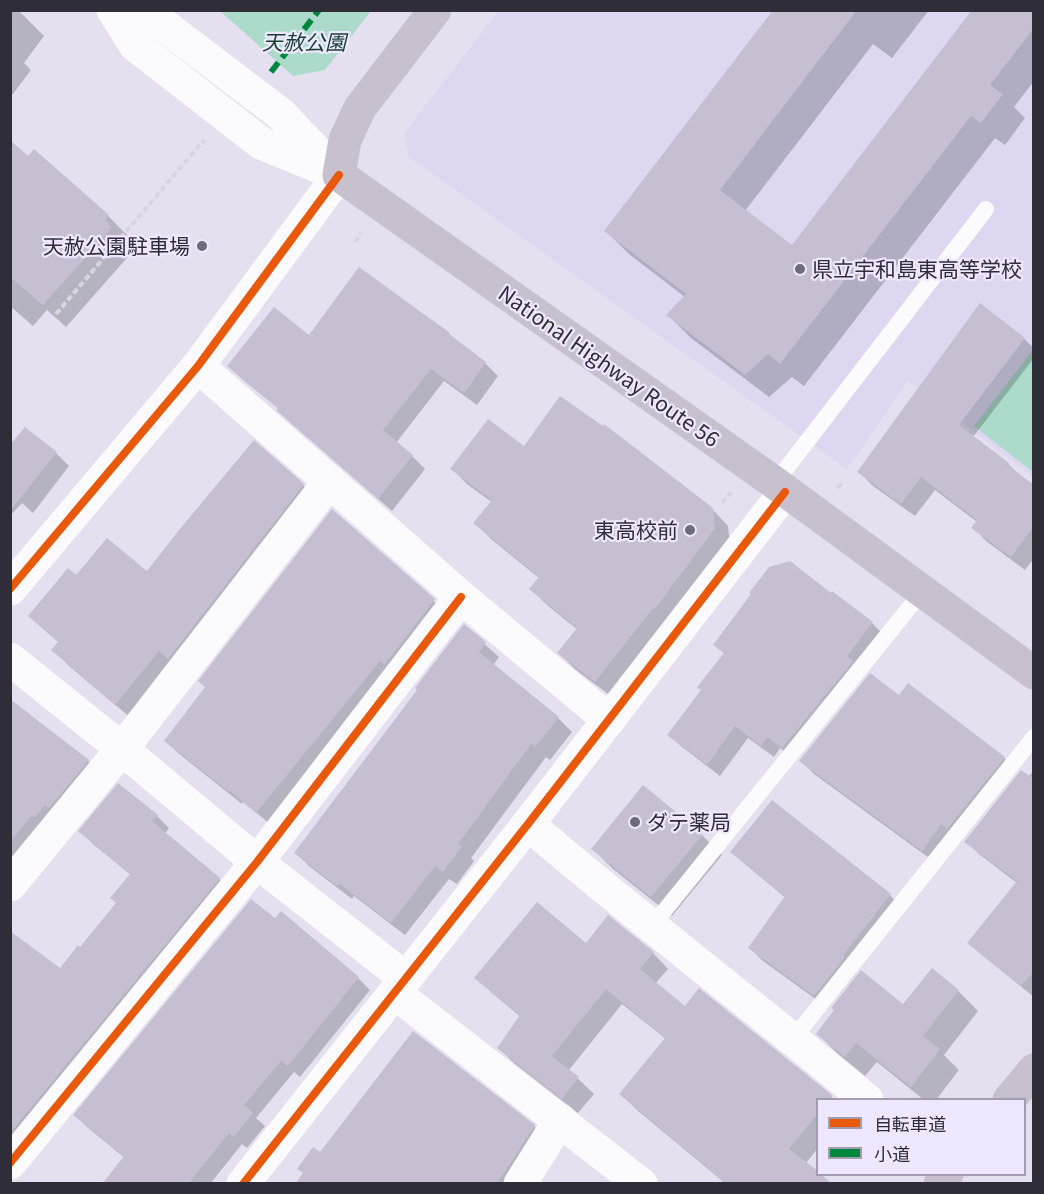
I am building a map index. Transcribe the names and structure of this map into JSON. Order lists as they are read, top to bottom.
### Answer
{
  "streets": {
    "highway": ["National Highway Route 56"]
  },
  "parks": ["天赦公園"],
  "places": [
    "天赦公園駐車場",
    "県立宇和島東高等学校",
    "東高校前",
    "ダテ薬局"
  ],
  "legend": ["自転車道", "小道"]
}
